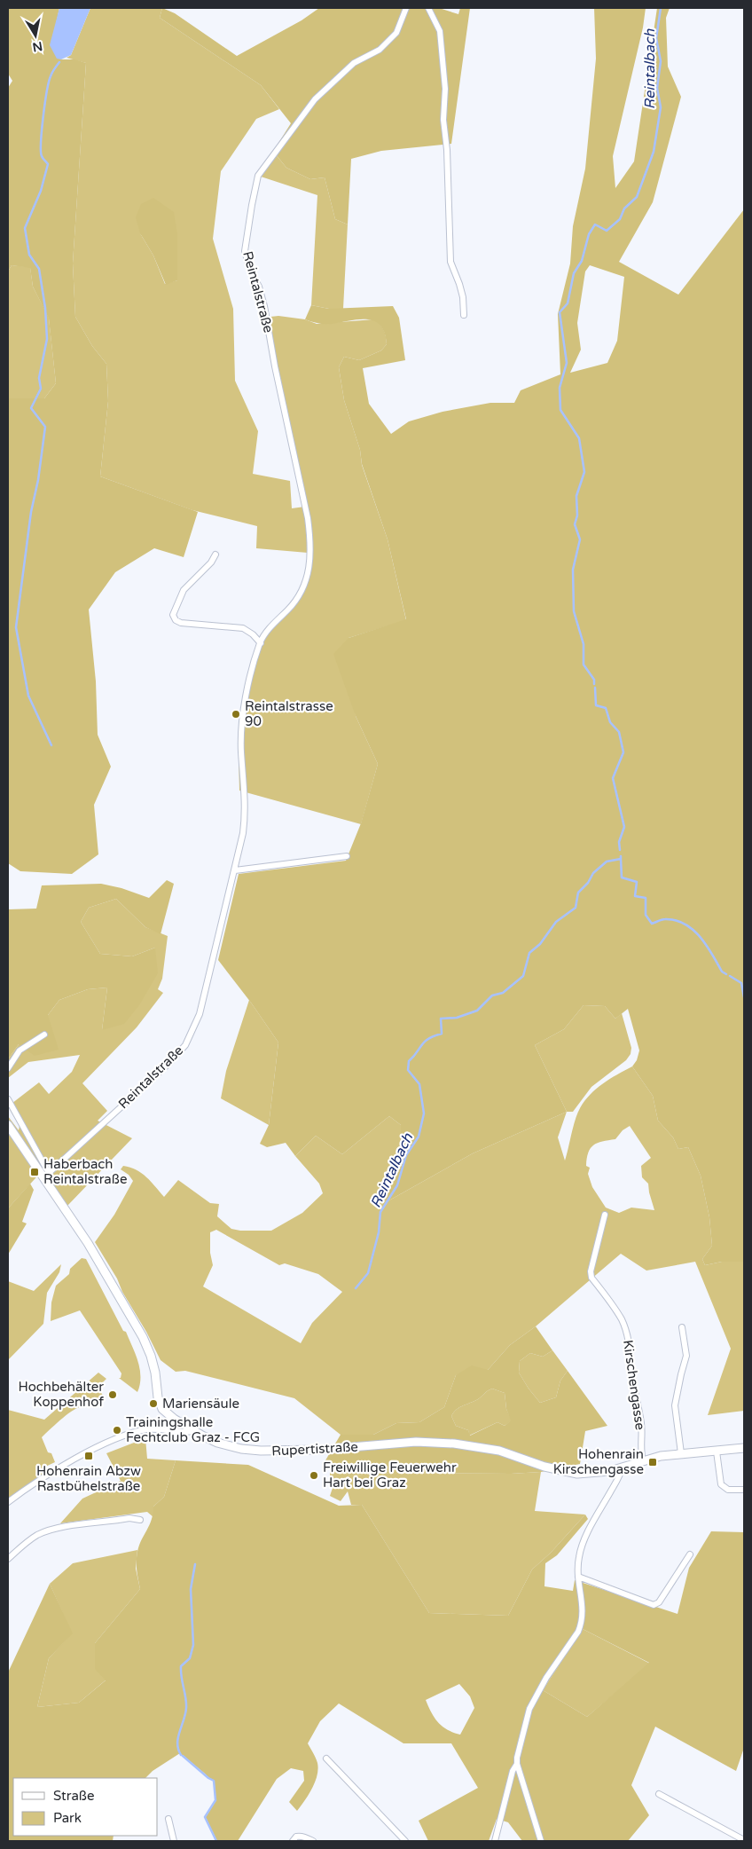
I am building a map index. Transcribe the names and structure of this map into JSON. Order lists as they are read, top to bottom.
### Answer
{
  "streets": {
    "main road": ["Rupertistraße"],
    "street": ["Reintalstraße", "Kirschengasse"]
  },
  "crossings": [
    ["Reintalstraße", "Rupertistraße"],
    ["Kirschengasse", "Rupertistraße"]
  ],
  "water": ["Reintalbach"],
  "places": {
    "other": [
      "Reintalstrasse 90",
      "Hochbehälter Koppenhof",
      "Mariensäule",
      "Trainingshalle Fechtclub Graz - FCG",
      "Freiwillige Feuerwehr Hart bei Graz"
    ],
    "transit": ["Haberbach Reintalstraße", "Hohenrain Abzw Rastbühelstraße", "Hohenrain Kirschengasse"]
  },
  "legend": ["Straße", "Park"],
  "north": "bottom"
}
